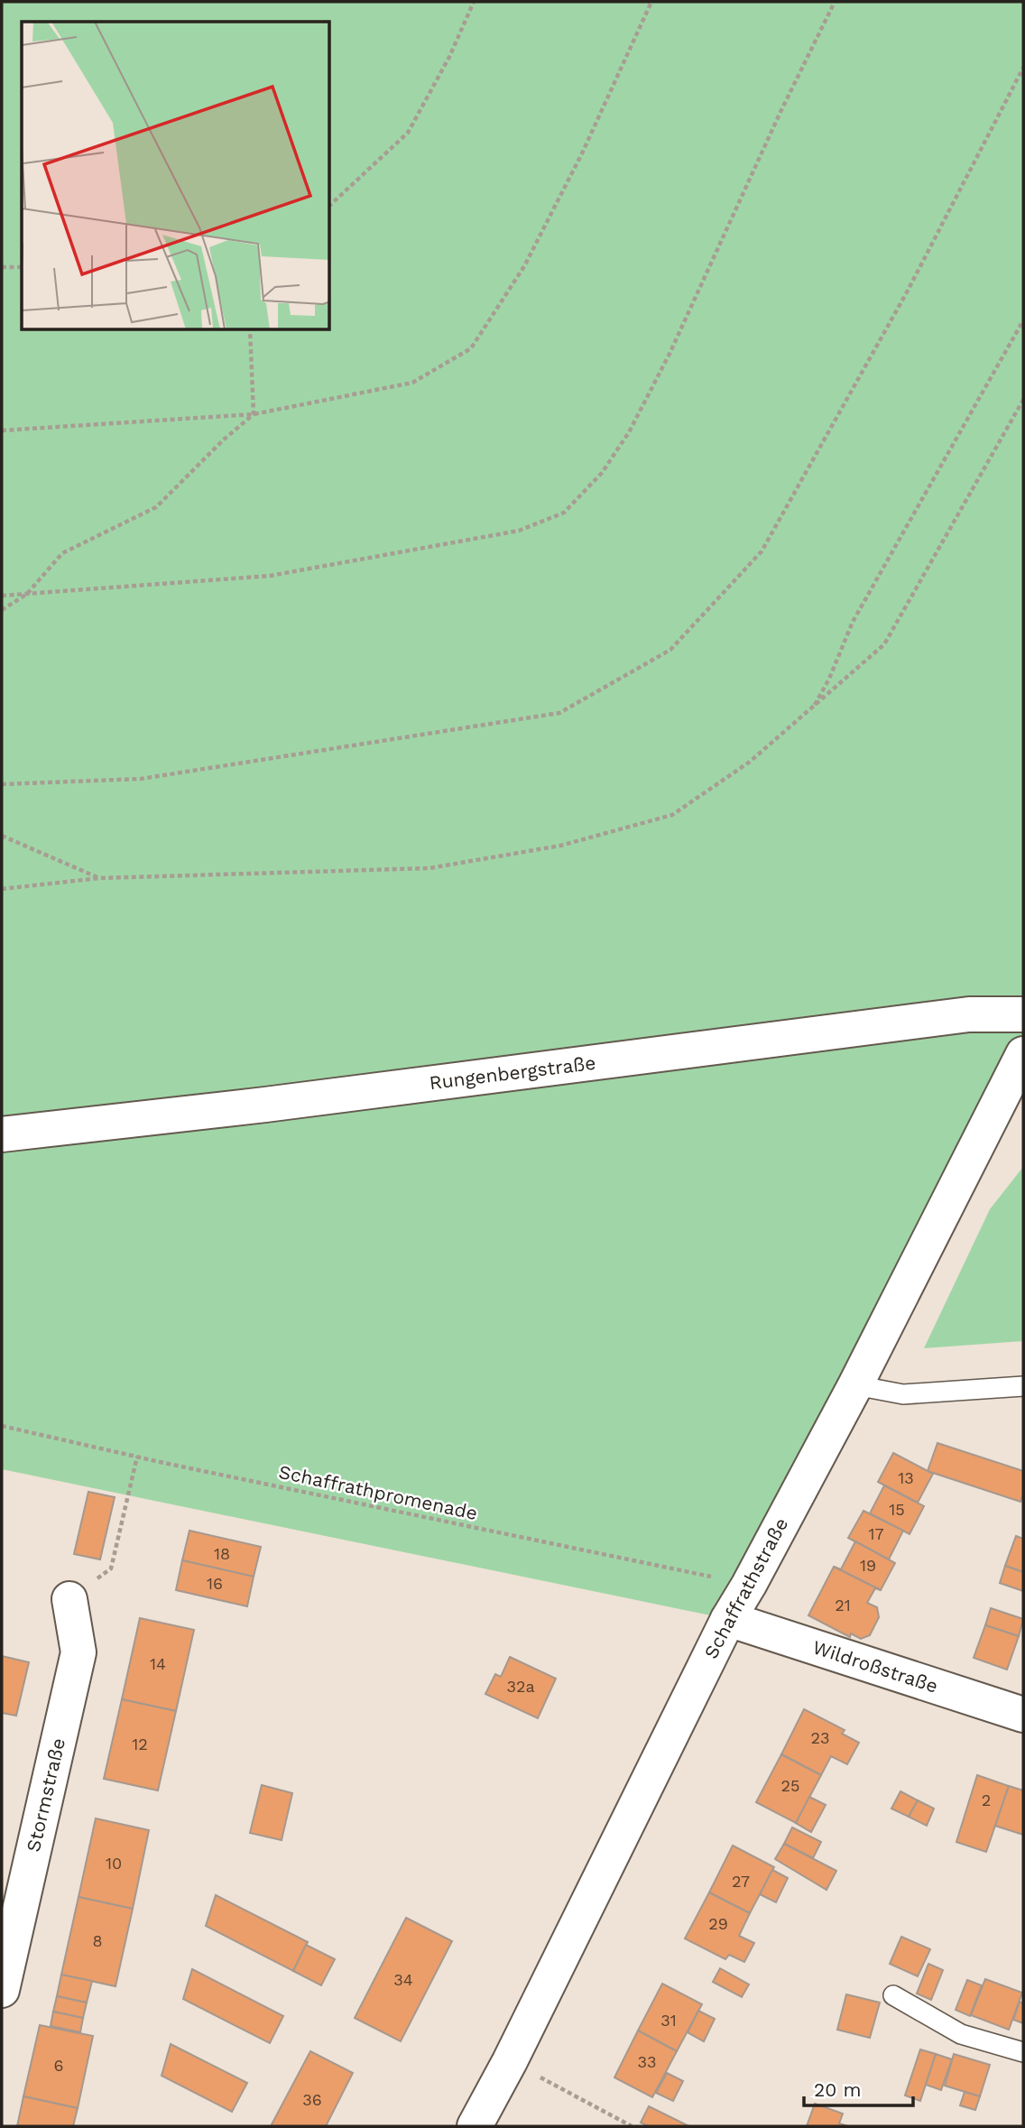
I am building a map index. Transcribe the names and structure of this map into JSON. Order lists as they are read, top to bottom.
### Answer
{
  "streets": {
    "street": [
      "Rungenbergstraße",
      "Schaffrathstraße",
      "Wildroßstraße",
      "Stormstraße"
    ],
    "path": ["Schaffrathpromenade"]
  },
  "crossings": [
    ["Schaffrathpromenade", "Schaffrathstraße"],
    ["Schaffrathstraße", "Wildroßstraße"]
  ],
  "house_numbers": [
    "13",
    "15",
    "17",
    "18",
    "19",
    "16",
    "21",
    "14",
    "32a",
    "23",
    "12",
    "25",
    "2",
    "10",
    "27",
    "29",
    "8",
    "34",
    "31",
    "33",
    "6",
    "36"
  ],
  "scale_bar": "20 m"
}
